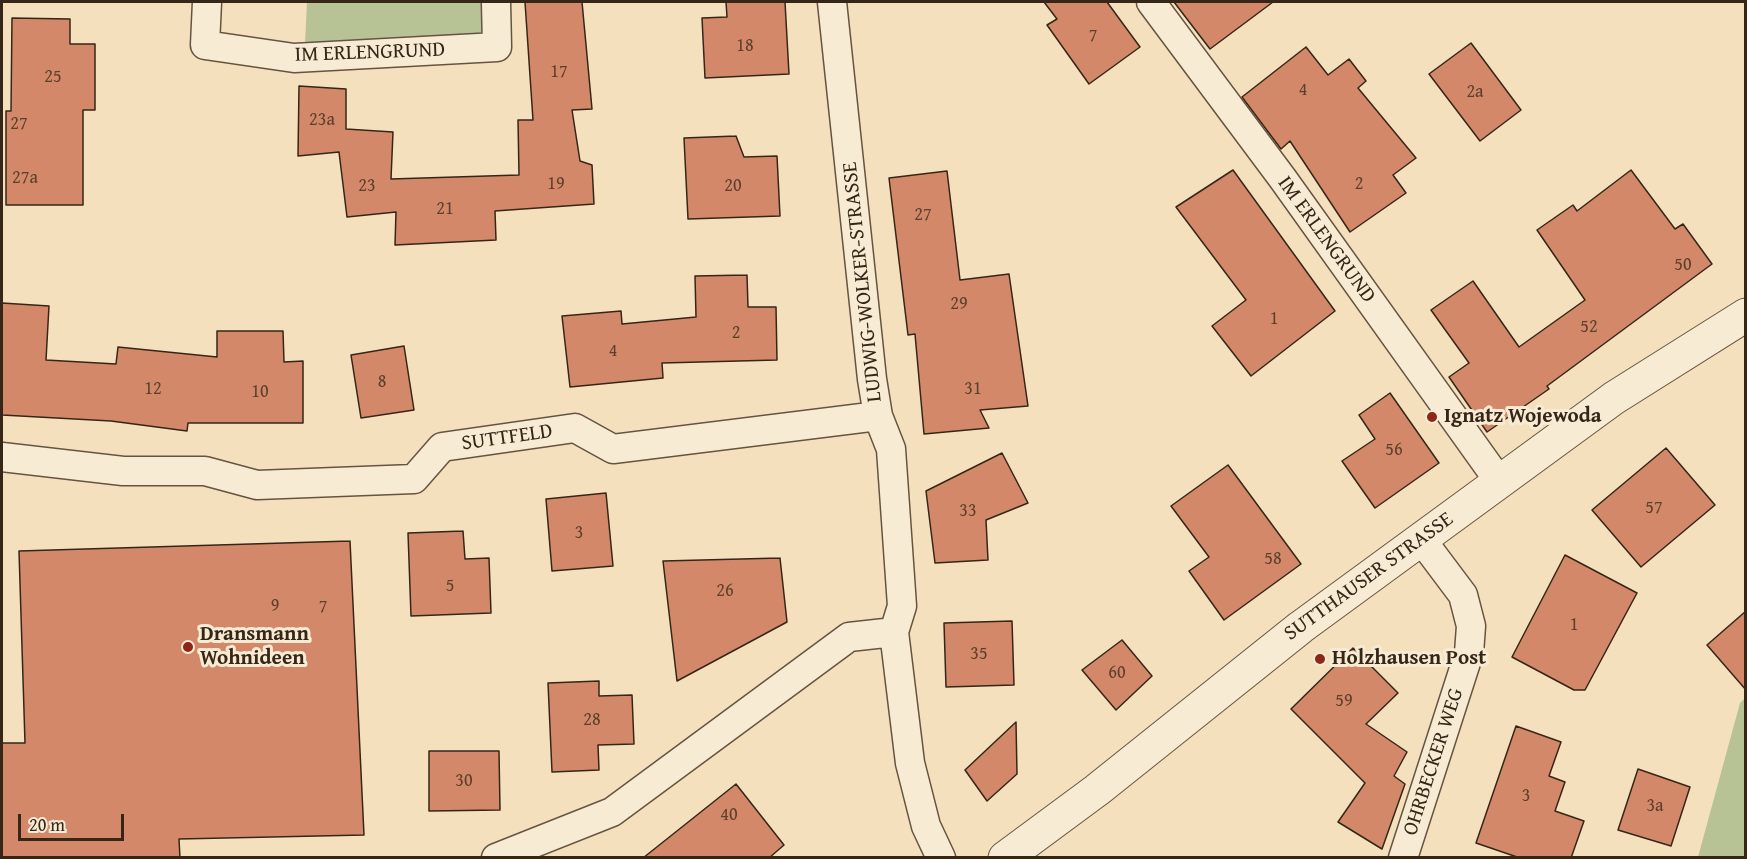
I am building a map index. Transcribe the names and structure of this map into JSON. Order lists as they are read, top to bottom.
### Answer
{
  "streets": {
    "street": [
      "IM ERLENGRUND",
      "LUDWIG-WOLKER-STRASSE",
      "SUTTFELD",
      "SUTTHAUSER STRASSE",
      "OHRBECKER WEG"
    ]
  },
  "crossings": [
    ["IM ERLENGRUND", "SUTTHAUSER STRASSE"],
    ["LUDWIG-WOLKER-STRASSE", "SUTTFELD"],
    ["SUTTHAUSER STRASSE", "OHRBECKER WEG"]
  ],
  "places": ["Ignatz Wojewoda", "Dransmann Wohnideen", "Holzhausen Post"],
  "house_numbers": [
    "7",
    "18",
    "17",
    "25",
    "4",
    "2a",
    "23a",
    "27",
    "27a",
    "19",
    "2",
    "23",
    "20",
    "21",
    "27",
    "50",
    "29",
    "1",
    "52",
    "2",
    "4",
    "8",
    "12",
    "31",
    "10",
    "56",
    "57",
    "33",
    "3",
    "58",
    "5",
    "26",
    "9",
    "7",
    "1",
    "35",
    "60",
    "59",
    "28",
    "30",
    "3",
    "3a",
    "40"
  ],
  "scale_bar": "20 m"
}
